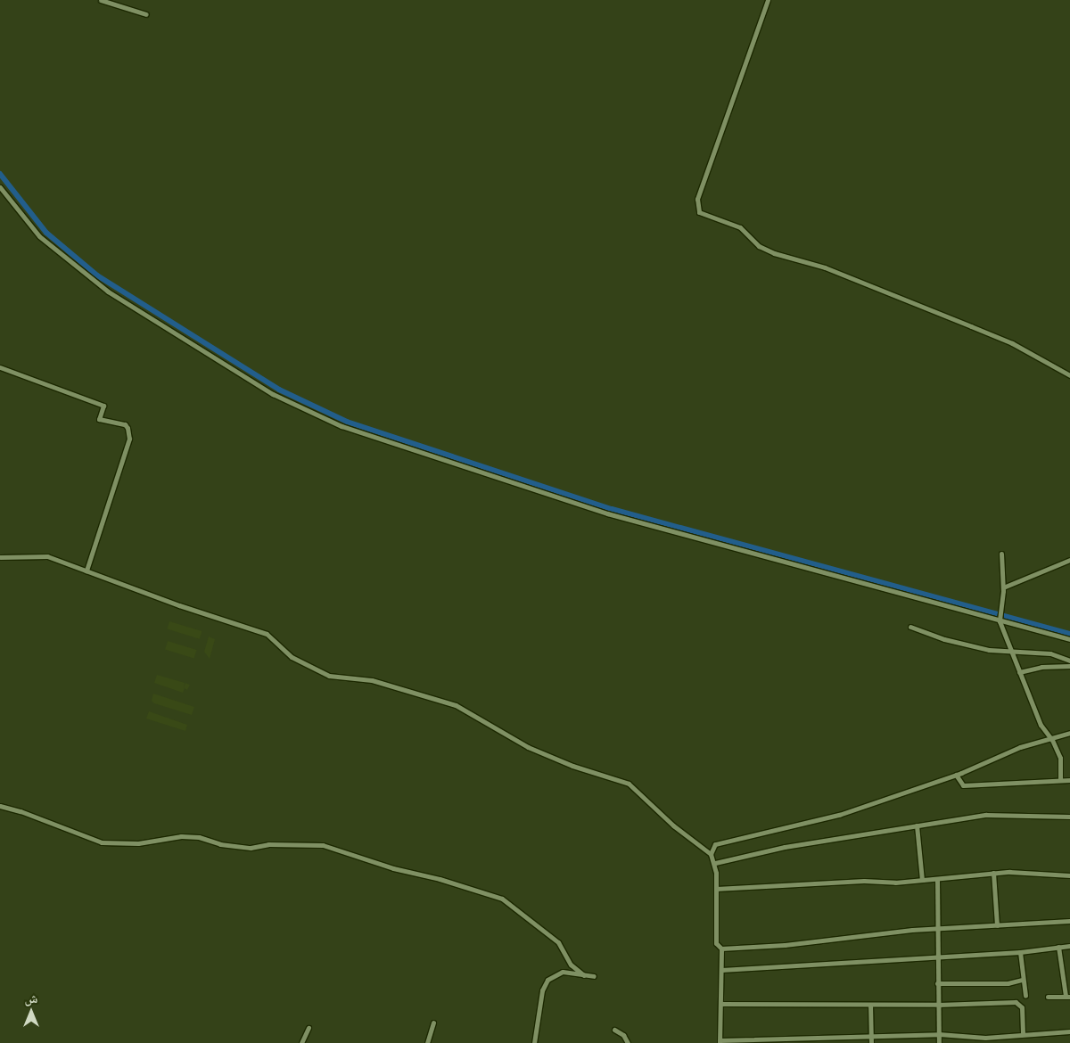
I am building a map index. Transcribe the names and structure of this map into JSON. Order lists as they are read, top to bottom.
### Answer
{
  "north": "top"
}
